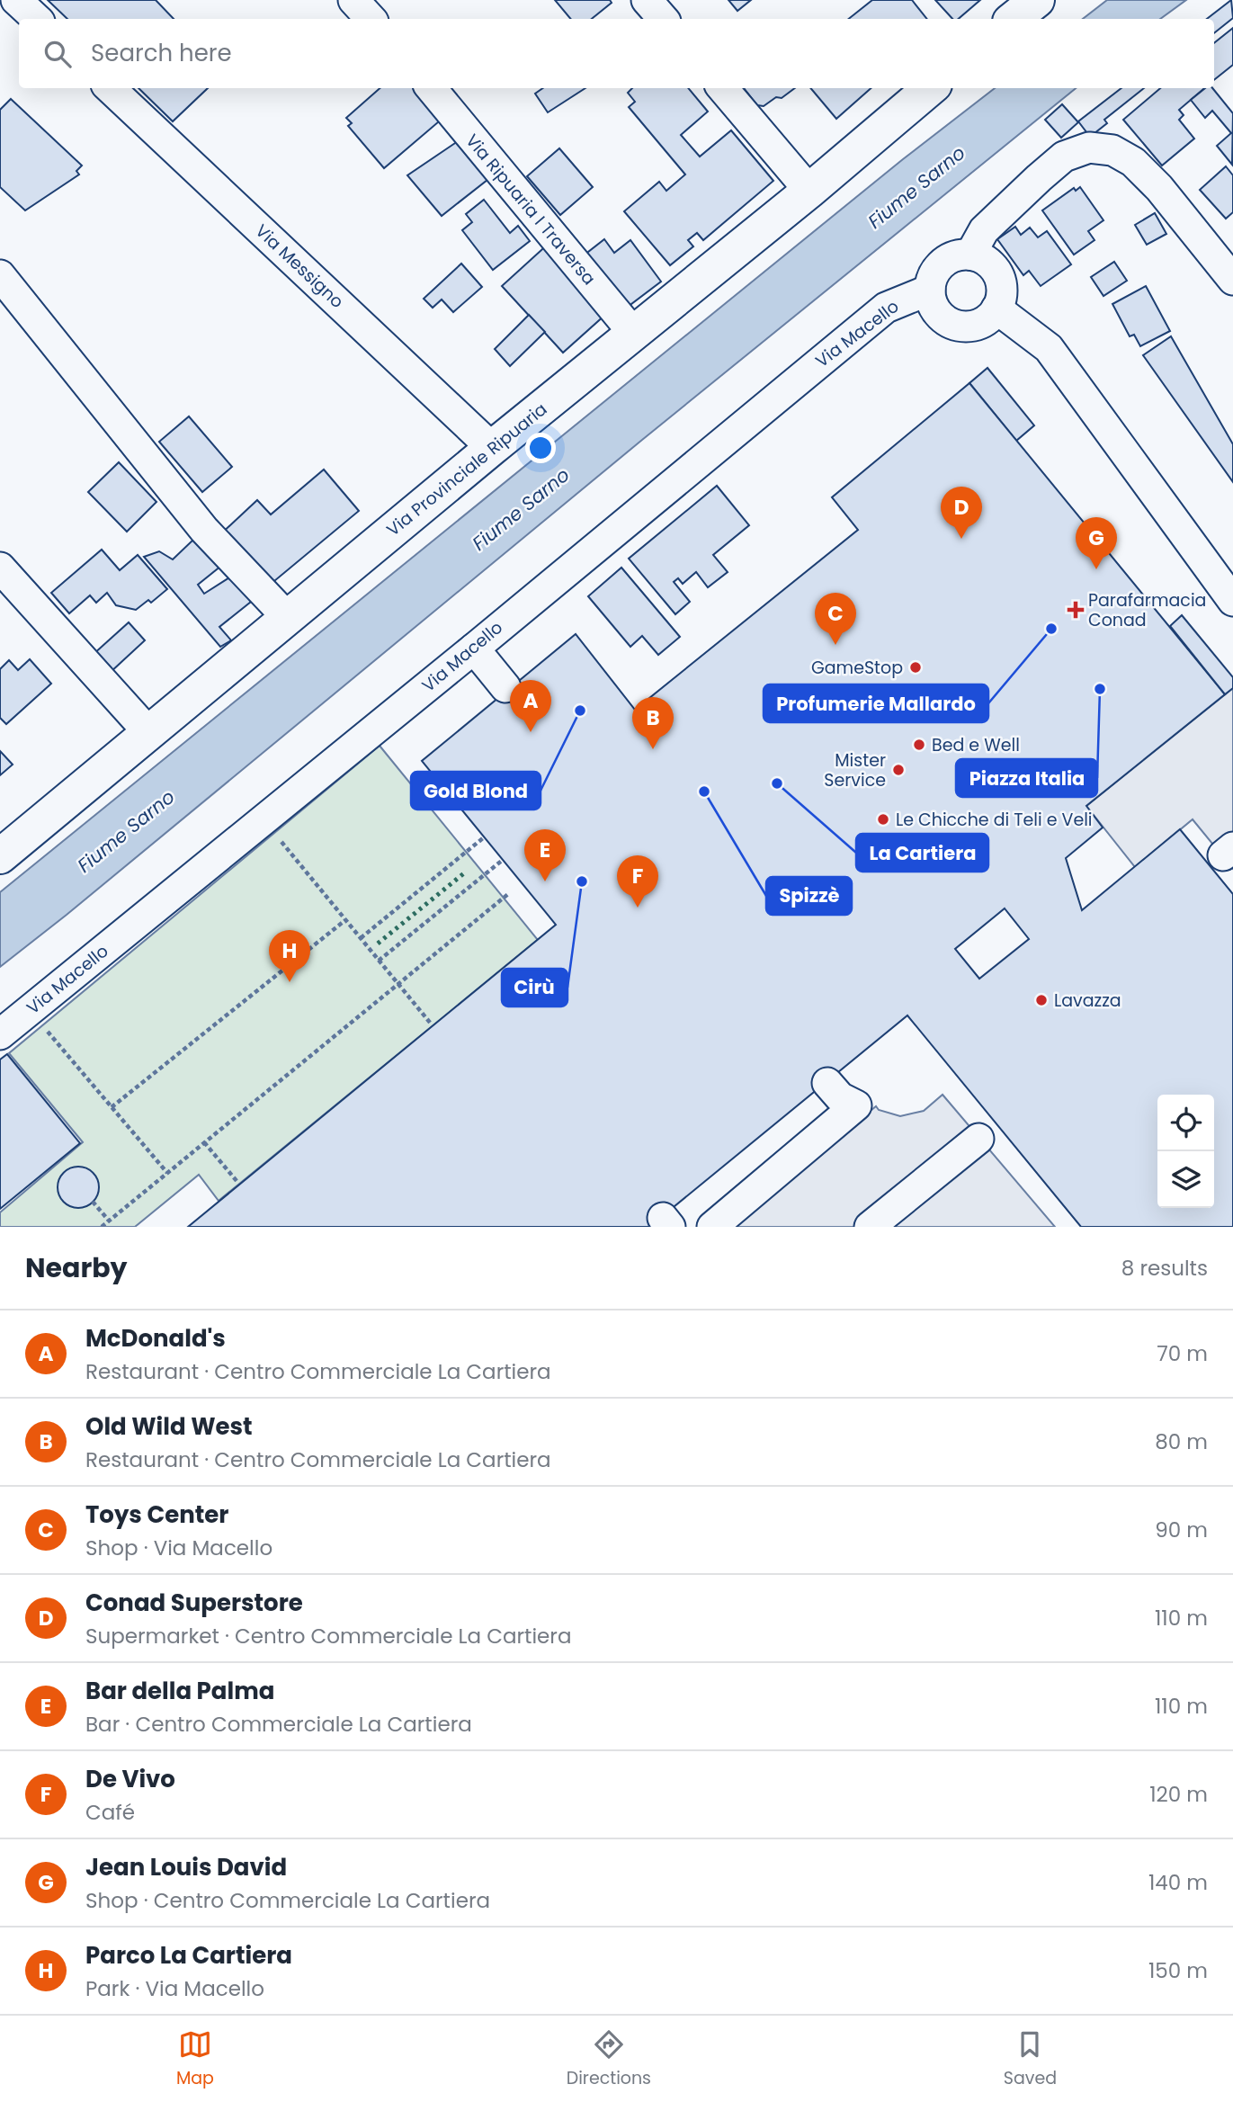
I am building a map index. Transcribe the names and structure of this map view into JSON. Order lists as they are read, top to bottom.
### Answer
{
  "streets": {
    "main road": ["Via Provinciale Ripuaria"],
    "street": ["Via Ripuaria I Traversa", "Via Messigno", "Via Macello"]
  },
  "crossings": [
    ["Via Ripuaria I Traversa", "Via Provinciale Ripuaria"],
    ["Via Messigno", "Via Provinciale Ripuaria"]
  ],
  "water": ["Fiume Sarno"],
  "places": {
    "health": ["Parafarmacia Conad"],
    "other": [
      "Profumerie Mallardo",
      "GameStop",
      "Piazza Italia",
      "Gold Blond",
      "Bed e Well",
      "Mister Service",
      "La Cartiera",
      "Spizzè",
      "Le Chicche di Teli e Veli",
      "Cirù",
      "Lavazza"
    ]
  },
  "page": {
    "search": "Search here",
    "pins": [
      "D",
      "G",
      "C",
      "A",
      "B",
      "E",
      "F",
      "H"
    ],
    "heading": ["Nearby", "8 results"],
    "list": [
      {
        "mark": "A",
        "name": "McDonald's",
        "note": "Restaurant · Centro Commerciale La Cartiera",
        "value": "70 m"
      },
      {
        "mark": "B",
        "name": "Old Wild West",
        "note": "Restaurant · Centro Commerciale La Cartiera",
        "value": "80 m"
      },
      {
        "mark": "C",
        "name": "Toys Center",
        "note": "Shop · Via Macello",
        "value": "90 m"
      },
      {
        "mark": "D",
        "name": "Conad Superstore",
        "note": "Supermarket · Centro Commerciale La Cartiera",
        "value": "110 m"
      },
      {
        "mark": "E",
        "name": "Bar della Palma",
        "note": "Bar · Centro Commerciale La Cartiera",
        "value": "110 m"
      },
      {
        "mark": "F",
        "name": "De Vivo",
        "note": "Café",
        "value": "120 m"
      },
      {
        "mark": "G",
        "name": "Jean Louis David",
        "note": "Shop · Centro Commerciale La Cartiera",
        "value": "140 m"
      },
      {
        "mark": "H",
        "name": "Parco La Cartiera",
        "note": "Park · Via Macello",
        "value": "150 m"
      }
    ],
    "nav": ["Map", "Directions", "Saved"]
  }
}
